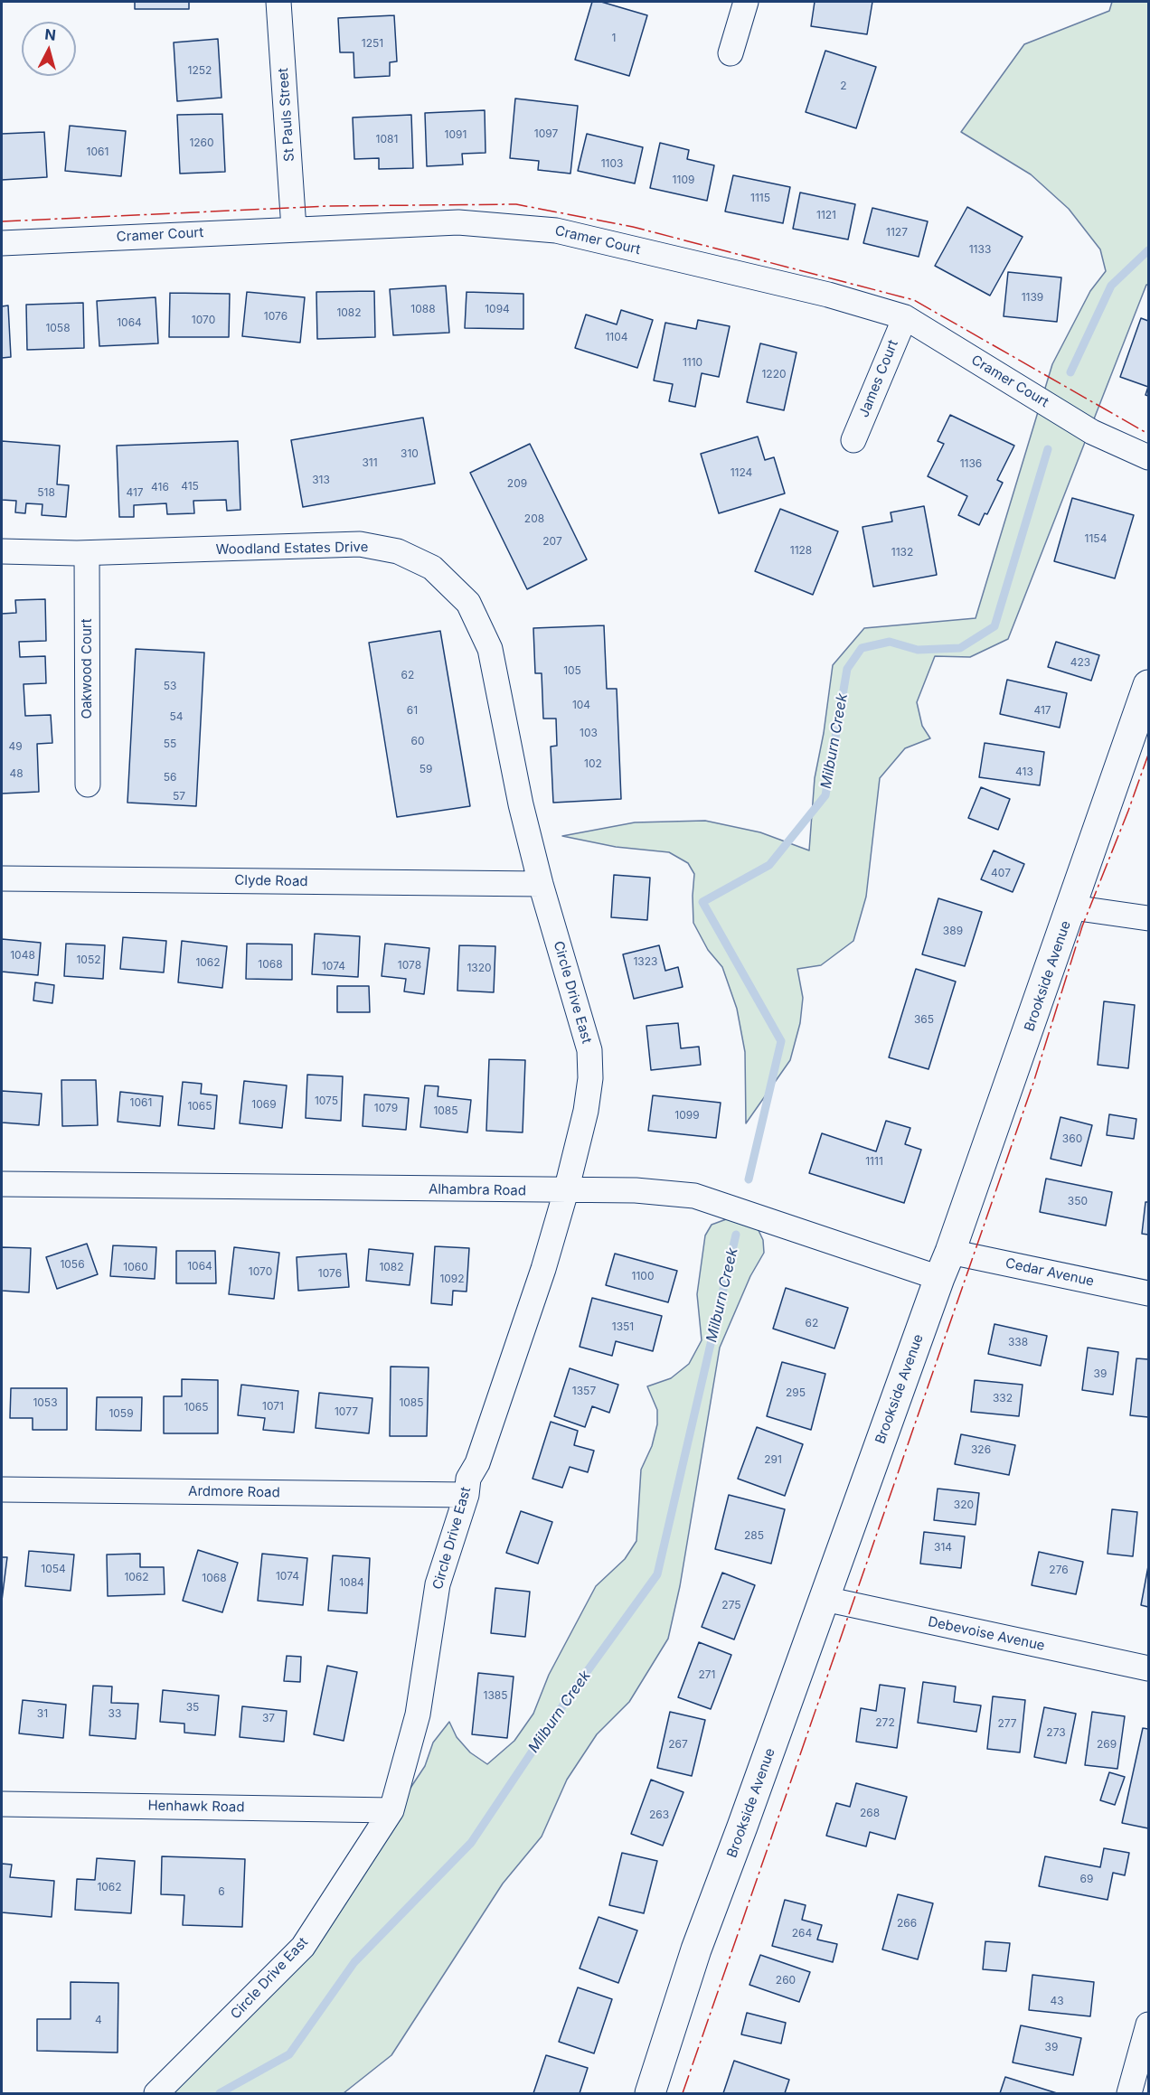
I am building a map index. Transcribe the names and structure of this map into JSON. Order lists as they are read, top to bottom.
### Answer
{
  "streets": {
    "main road": ["Brookside Avenue"],
    "street": [
      "St Pauls Street",
      "Cramer Court",
      "James Court",
      "Woodland Estates Drive",
      "Oakwood Court",
      "Clyde Road",
      "Circle Drive East",
      "Alhambra Road",
      "Cedar Avenue",
      "Ardmore Road",
      "Debevoise Avenue",
      "Henhawk Road"
    ]
  },
  "crossings": [
    ["St Pauls Street", "Cramer Court"],
    ["Cramer Court", "James Court"],
    ["Woodland Estates Drive", "Oakwood Court"],
    ["Woodland Estates Drive", "Clyde Road"],
    ["Woodland Estates Drive", "Circle Drive East"],
    ["Clyde Road", "Circle Drive East"],
    ["Brookside Avenue", "Alhambra Road"],
    ["Brookside Avenue", "Cedar Avenue"],
    ["Brookside Avenue", "Debevoise Avenue"],
    ["Circle Drive East", "Alhambra Road"],
    ["Circle Drive East", "Ardmore Road"],
    ["Circle Drive East", "Henhawk Road"],
    ["Alhambra Road", "Cedar Avenue"]
  ],
  "water": ["Milburn Creek"],
  "house_numbers": [
    "1",
    "1251",
    "1252",
    "2",
    "1097",
    "1091",
    "1081",
    "1260",
    "1061",
    "1103",
    "1109",
    "1115",
    "1121",
    "1127",
    "1133",
    "1139",
    "1088",
    "1094",
    "1082",
    "1076",
    "1070",
    "1064",
    "1058",
    "1104",
    "1110",
    "1220",
    "310",
    "311",
    "1136",
    "1124",
    "313",
    "209",
    "415",
    "416",
    "518",
    "417",
    "208",
    "1154",
    "207",
    "1128",
    "1132",
    "423",
    "105",
    "62",
    "53",
    "104",
    "61",
    "417",
    "54",
    "103",
    "60",
    "55",
    "49",
    "102",
    "59",
    "413",
    "48",
    "56",
    "57",
    "407",
    "389",
    "1048",
    "1052",
    "1323",
    "1062",
    "1068",
    "1078",
    "1074",
    "1320",
    "365",
    "1075",
    "1061",
    "1069",
    "1065",
    "1079",
    "1085",
    "1099",
    "360",
    "1111",
    "350",
    "1056",
    "1064",
    "1060",
    "1082",
    "1070",
    "1076",
    "1100",
    "1092",
    "62",
    "1351",
    "338",
    "39",
    "1357",
    "295",
    "332",
    "1053",
    "1085",
    "1071",
    "1065",
    "1077",
    "1059",
    "326",
    "291",
    "320",
    "285",
    "314",
    "1054",
    "276",
    "1074",
    "1062",
    "1068",
    "1084",
    "275",
    "271",
    "1385",
    "35",
    "31",
    "33",
    "37",
    "272",
    "277",
    "273",
    "267",
    "269",
    "268",
    "263",
    "69",
    "1062",
    "6",
    "266",
    "264",
    "260",
    "43",
    "4",
    "39"
  ],
  "north": "top"
}
